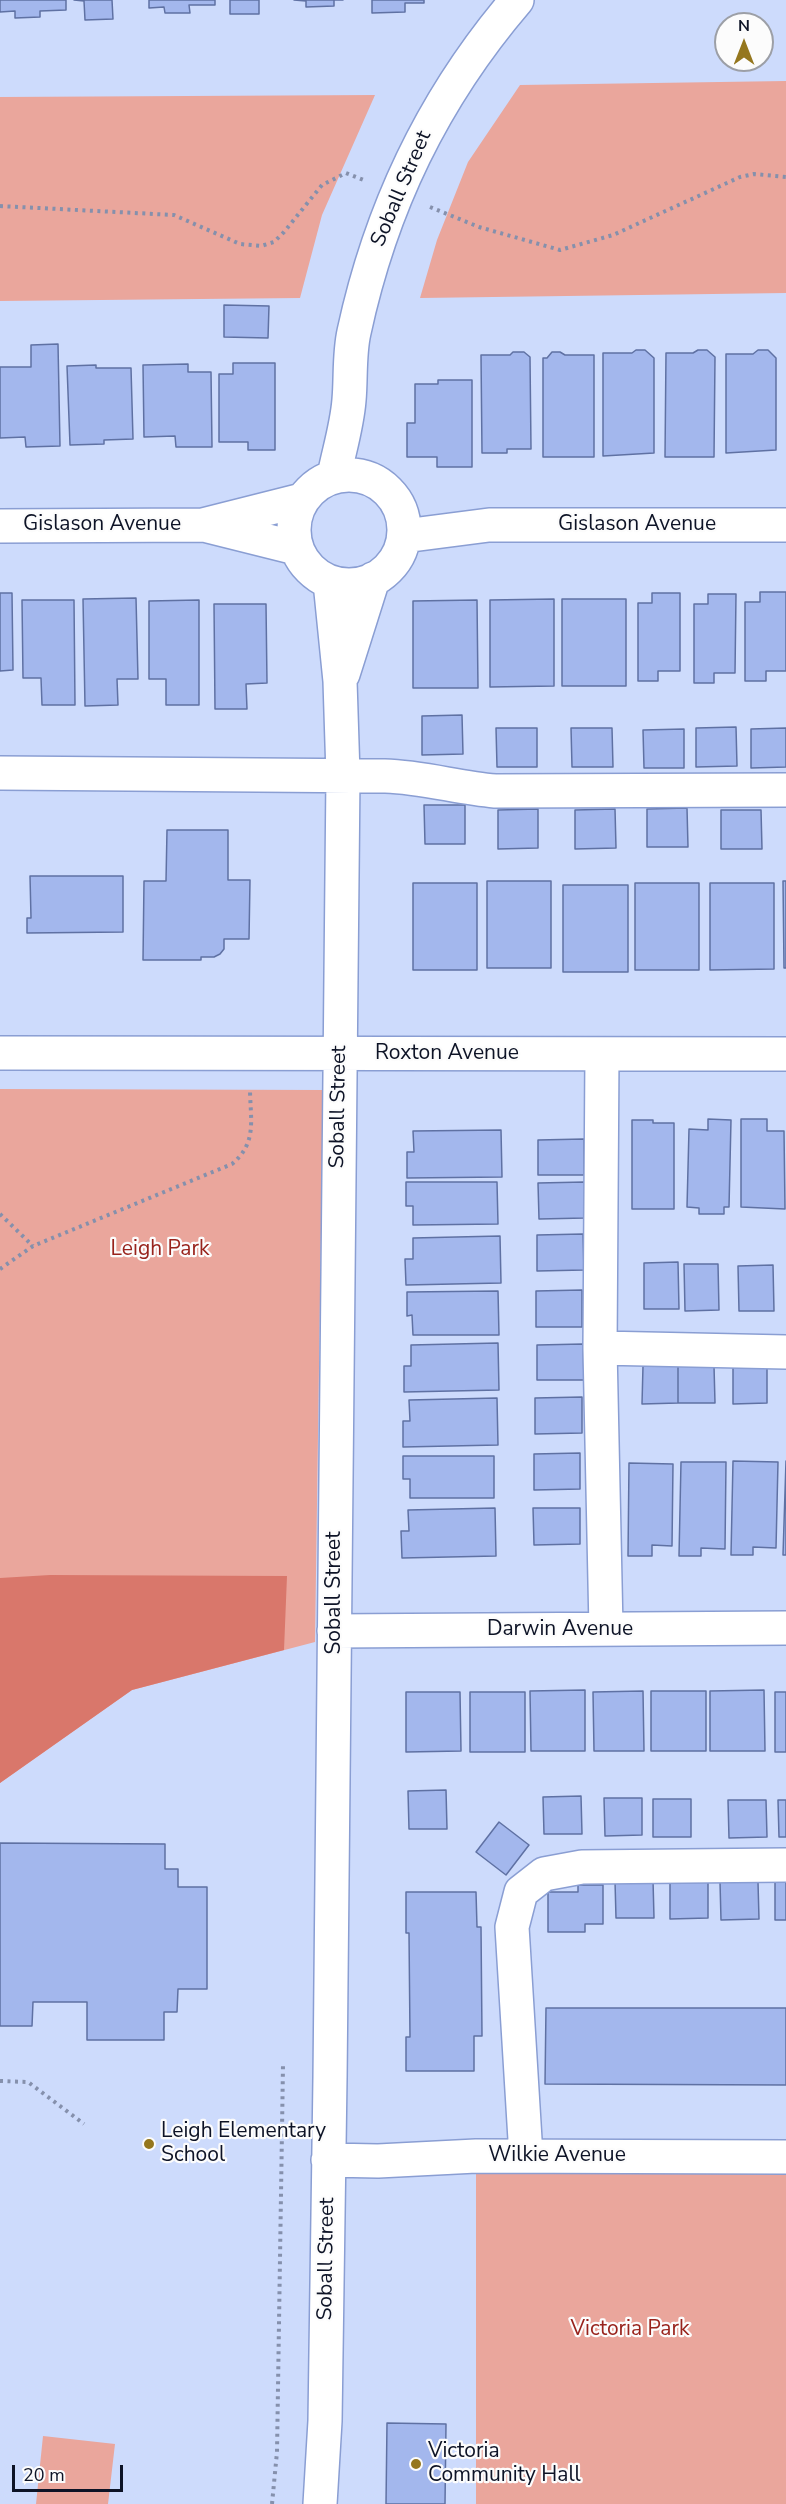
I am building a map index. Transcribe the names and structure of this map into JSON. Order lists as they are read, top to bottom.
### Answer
{
  "streets": {
    "street": [
      "Soball Street",
      "Gislason Avenue",
      "Roxton Avenue",
      "Darwin Avenue",
      "Wilkie Avenue"
    ]
  },
  "crossings": [
    ["Soball Street", "Gislason Avenue"],
    ["Soball Street", "Roxton Avenue"],
    ["Soball Street", "Darwin Avenue"],
    ["Soball Street", "Wilkie Avenue"]
  ],
  "parks": ["Leigh Park", "Victoria Park"],
  "places": ["Leigh Elementary School", "Victoria Community Hall"],
  "scale_bar": "20 m",
  "north": "top"
}
